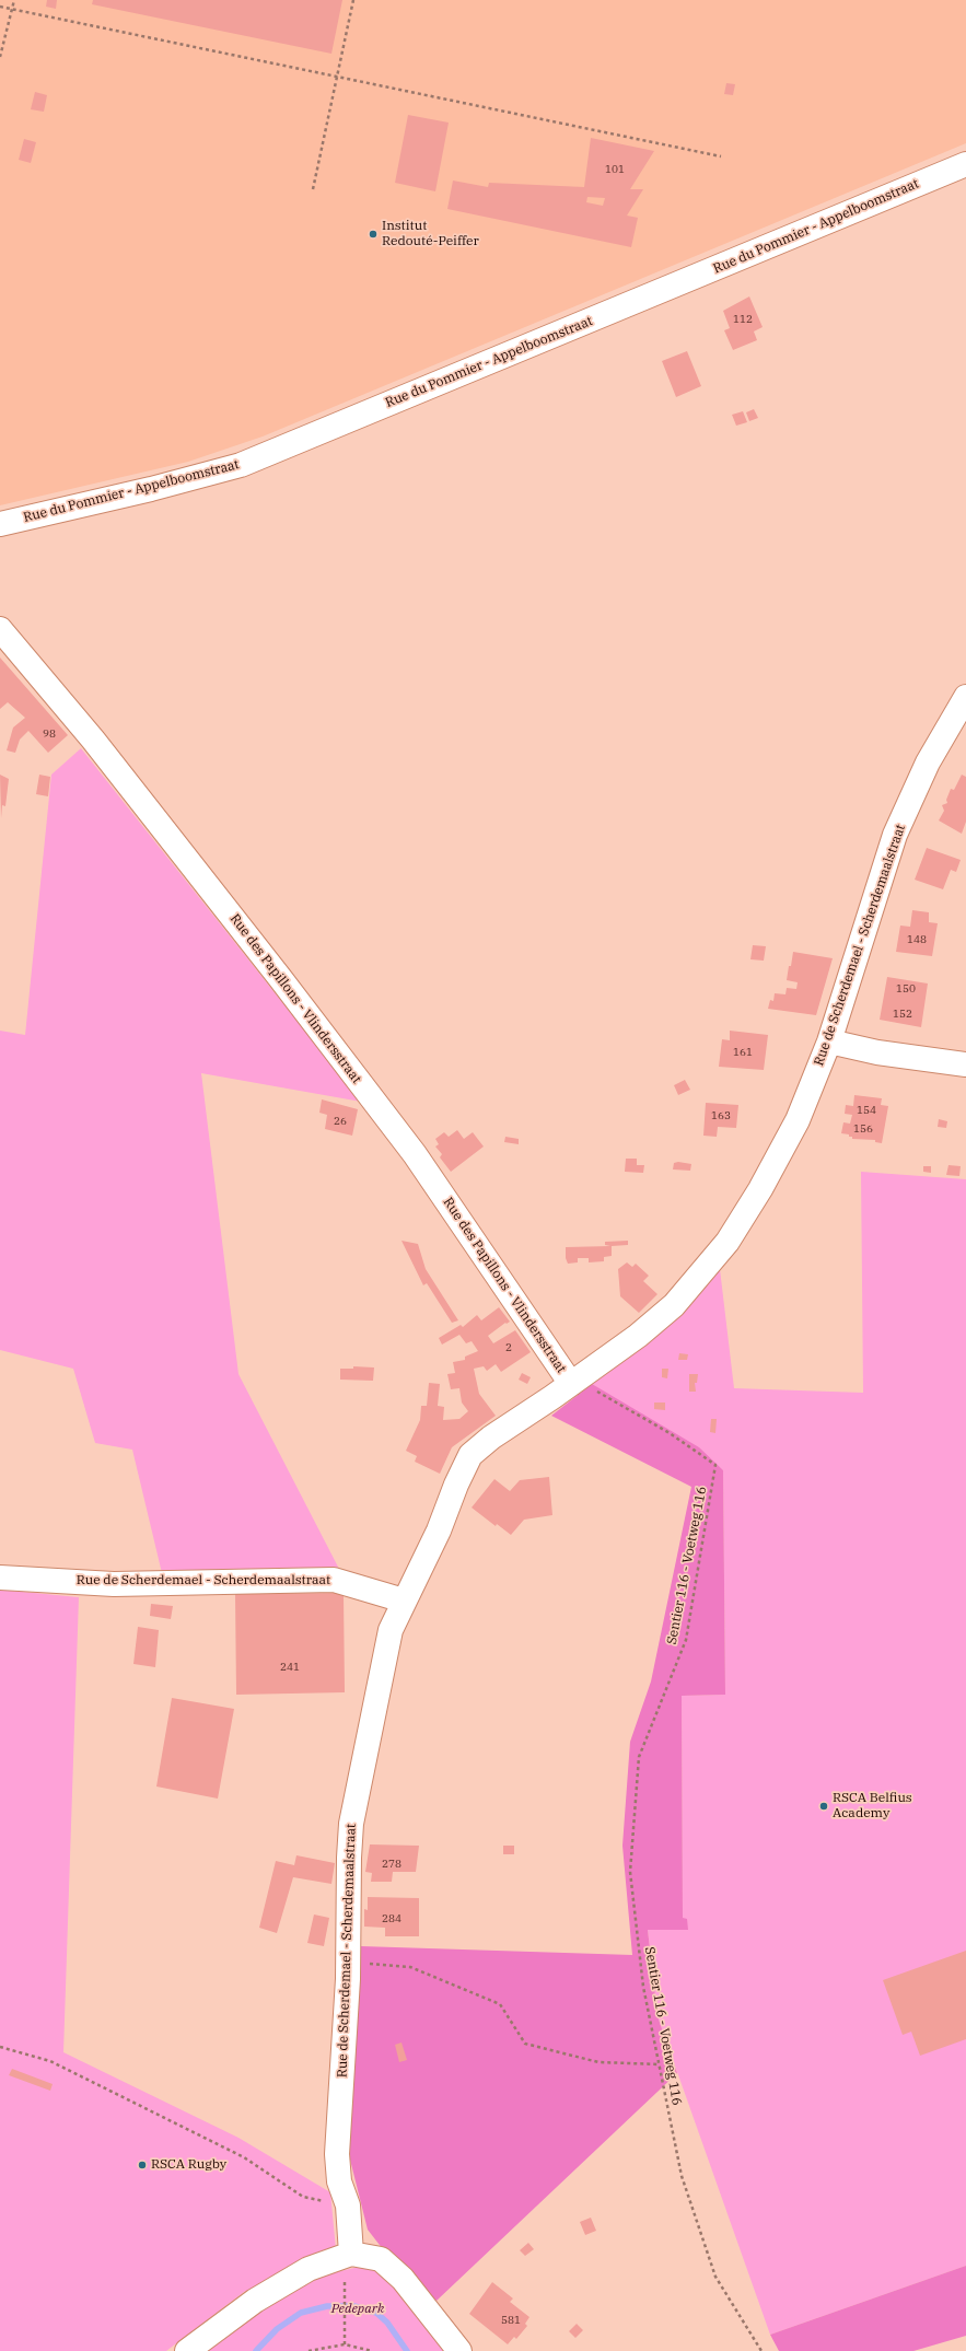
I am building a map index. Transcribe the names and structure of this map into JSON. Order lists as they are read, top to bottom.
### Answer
{
  "streets": {
    "street": ["Rue du Pommier - Appelboomstraat", "Rue de Scherdemael - Scherdemaalstraat", "Rue des Papillons - Vlindersstraat"],
    "path": ["Sentier 116 - Voetweg 116"]
  },
  "crossings": [
    ["Rue de Scherdemael - Scherdemaalstraat", "Rue des Papillons - Vlindersstraat"],
    ["Rue de Scherdemael - Scherdemaalstraat", "Sentier 116 - Voetweg 116"],
    ["Rue des Papillons - Vlindersstraat", "Sentier 116 - Voetweg 116"]
  ],
  "parks": ["Pedepark"],
  "places": ["Institut Redouté-Peiffer", "RSCA Belfius Academy", "RSCA Rugby"],
  "house_numbers": [
    "101",
    "112",
    "98",
    "148",
    "150",
    "152",
    "161",
    "154",
    "163",
    "26",
    "156",
    "2",
    "241",
    "278",
    "284",
    "581"
  ]
}
